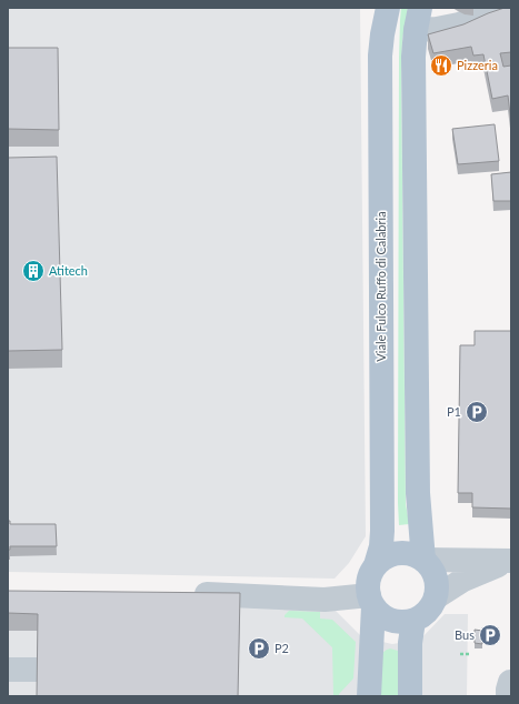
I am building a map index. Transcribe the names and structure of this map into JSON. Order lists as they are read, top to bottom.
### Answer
{
  "streets": {
    "main road": ["Viale Fulco Ruffo di Calabria"]
  },
  "places": {
    "restaurant": ["Pizzeria"],
    "building": ["Atitech"],
    "parking": ["P1", "Bus", "P2"]
  }
}
